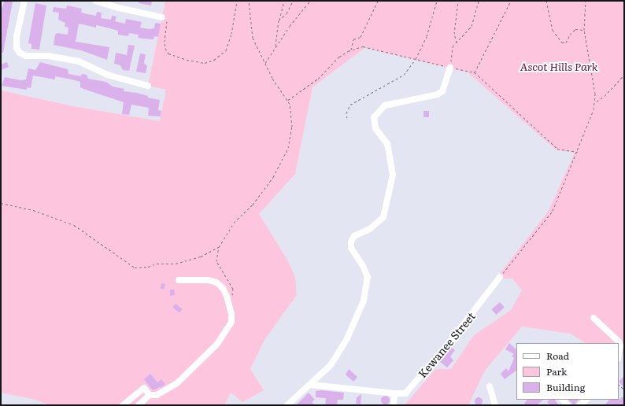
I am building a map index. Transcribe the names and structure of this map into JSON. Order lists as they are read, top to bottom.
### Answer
{
  "streets": {
    "street": ["Kewanee Street"]
  },
  "parks": ["Ascot Hills Park"],
  "legend": ["Road", "Park", "Building"]
}
